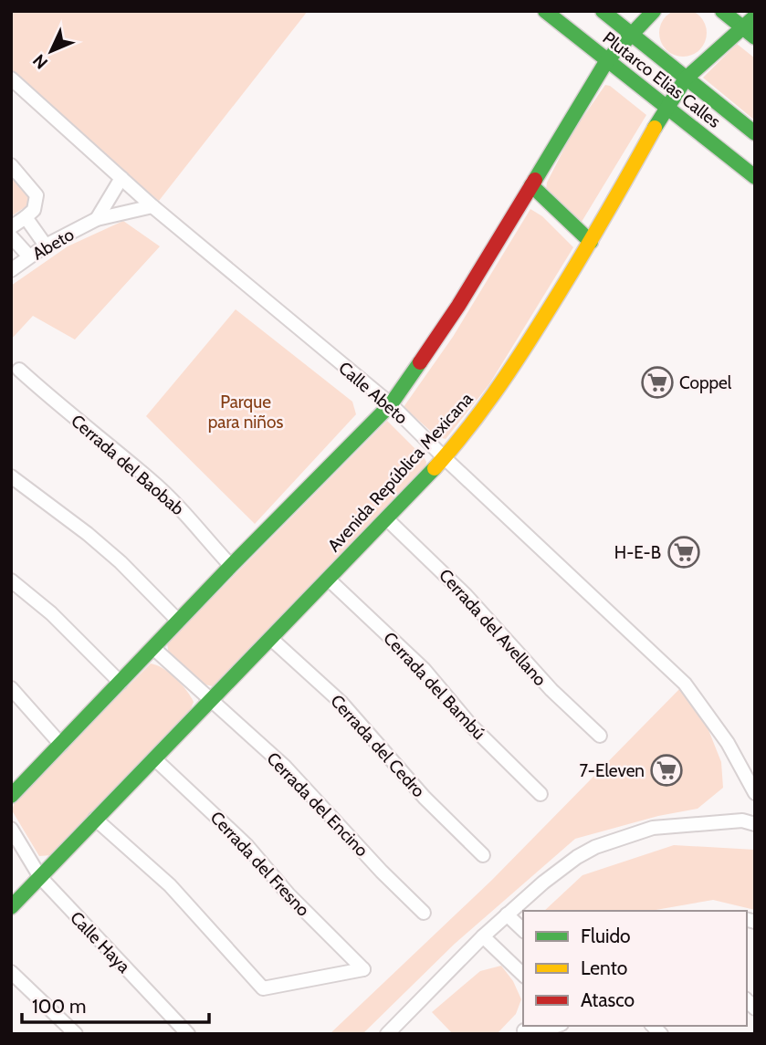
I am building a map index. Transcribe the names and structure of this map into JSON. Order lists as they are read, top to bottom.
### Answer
{
  "streets": {
    "main road": ["Plutarco Elias Calles", "Avenida República Mexicana"],
    "street": [
      "Abeto",
      "Calle Abeto",
      "Cerrada del Baobab",
      "Cerrada del Avellano",
      "Cerrada del Bambú",
      "Cerrada del Cedro",
      "Cerrada del Encino",
      "Cerrada del Fresno",
      "Calle Haya"
    ]
  },
  "crossings": [
    ["Plutarco Elias Calles", "Avenida República Mexicana"],
    ["Abeto", "Calle Abeto"],
    ["Calle Abeto", "Avenida República Mexicana"],
    ["Avenida República Mexicana", "Cerrada del Avellano"],
    ["Avenida República Mexicana", "Cerrada del Bambú"],
    ["Avenida República Mexicana", "Cerrada del Cedro"],
    ["Avenida República Mexicana", "Cerrada del Encino"],
    ["Avenida República Mexicana", "Cerrada del Fresno"],
    ["Avenida República Mexicana", "Calle Haya"]
  ],
  "parks": ["Parque para niños"],
  "places": {
    "supermarket": ["Coppel", "H-E-B", "7-Eleven"]
  },
  "legend": ["Fluido", "Lento", "Atasco"],
  "scale_bar": "100 m",
  "north": "bottom left"
}
